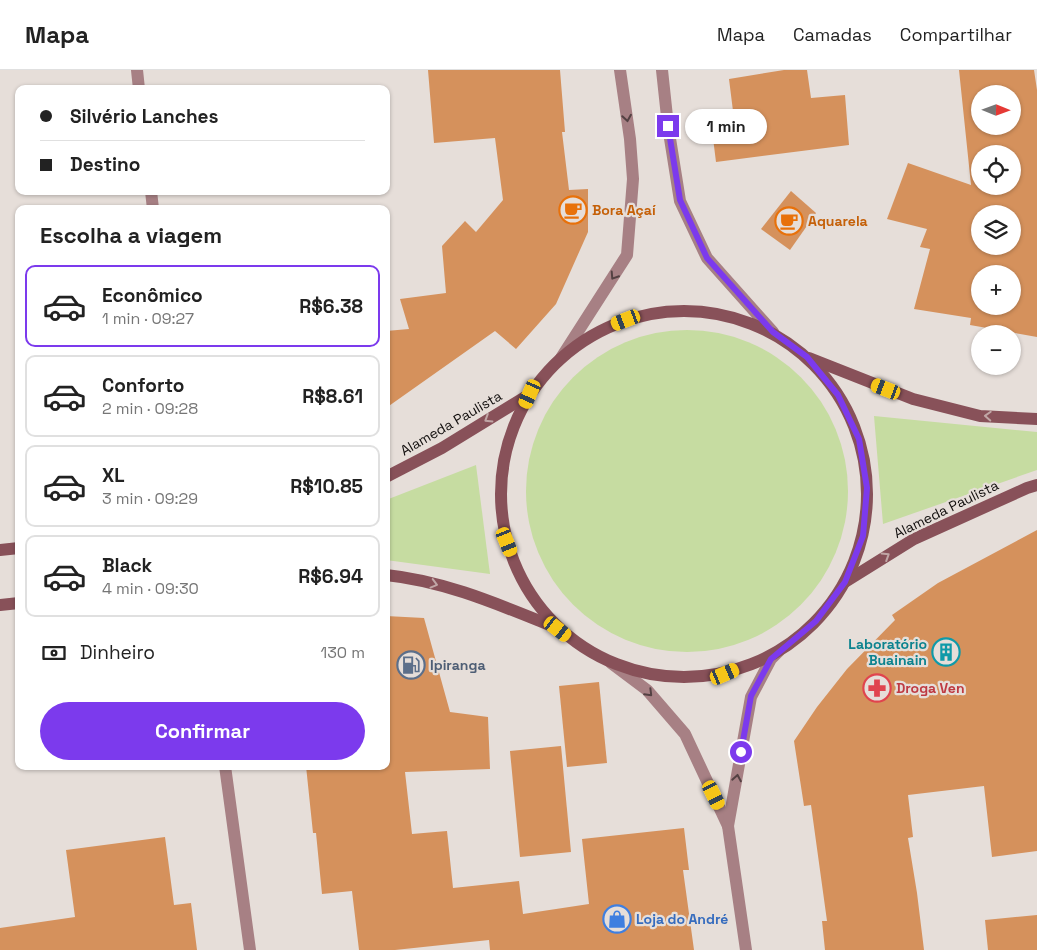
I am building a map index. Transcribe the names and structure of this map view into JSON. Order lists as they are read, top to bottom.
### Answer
{
  "streets": {
    "main road": ["Alameda Paulista"]
  },
  "places": {
    "cafe": ["Bora Açaí", "Aquarela"],
    "building": ["Laboratório Buainain"],
    "fuel station": ["Ipiranga"],
    "pharmacy": ["Droga Ven"],
    "shop": ["Loja do André"]
  },
  "north": "right",
  "page": {
    "header": "Mapa",
    "nav": ["Mapa", "Camadas", "Compartilhar"],
    "map_buttons": ["+", "−"],
    "banner": ["Silvério Lanches", "Destino"],
    "bubble": "1 min",
    "heading": "Escolha a viagem",
    "list": [
      {
        "name": "Econômico",
        "note": "1 min · 09:27",
        "value": "R$6.38"
      },
      {
        "name": "Conforto",
        "note": "2 min · 09:28",
        "value": "R$8.61"
      },
      {
        "name": "XL",
        "note": "3 min · 09:29",
        "value": "R$10.85"
      },
      {
        "name": "Black",
        "note": "4 min · 09:30",
        "value": "R$6.94"
      }
    ],
    "pay": ["Dinheiro", "130 m"],
    "buttons": "Confirmar"
  }
}
